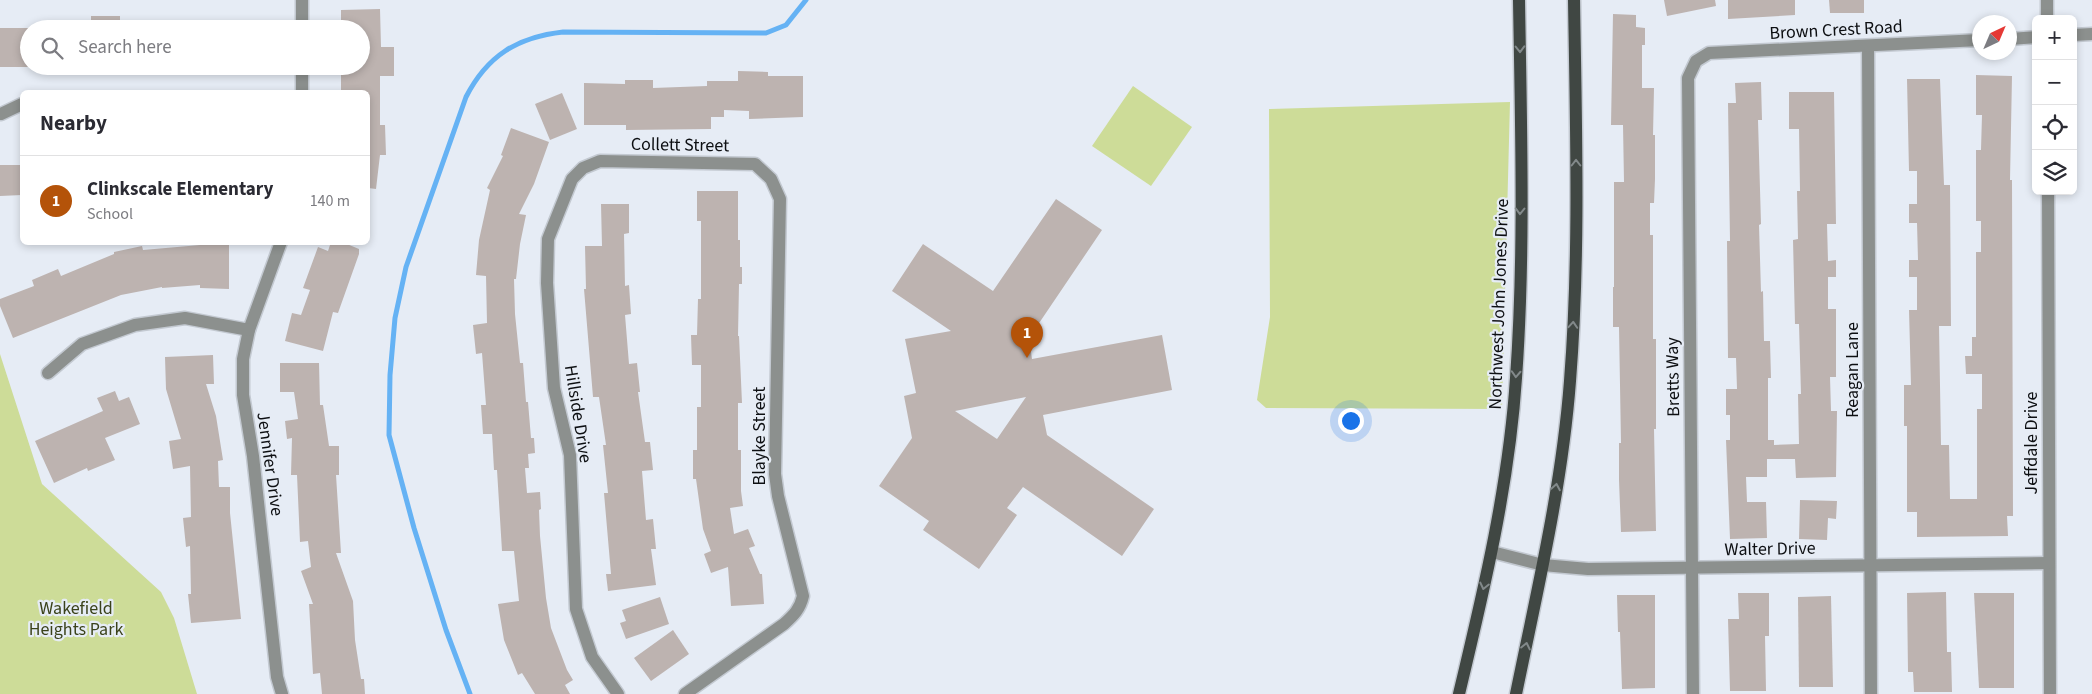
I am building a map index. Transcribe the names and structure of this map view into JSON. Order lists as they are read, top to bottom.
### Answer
{
  "streets": {
    "main road": ["Northwest John Jones Drive"],
    "street": [
      "Brown Crest Road",
      "Collett Street",
      "Reagan Lane",
      "Bretts Way",
      "Hillside Drive",
      "Blayke Street",
      "Jeffdale Drive",
      "Jennifer Drive",
      "Walter Drive"
    ]
  },
  "crossings": [
    ["Brown Crest Road", "Reagan Lane"],
    ["Brown Crest Road", "Bretts Way"],
    ["Collett Street", "Hillside Drive"],
    ["Collett Street", "Blayke Street"],
    ["Northwest John Jones Drive", "Walter Drive"],
    ["Reagan Lane", "Walter Drive"],
    ["Bretts Way", "Walter Drive"],
    ["Jeffdale Drive", "Walter Drive"]
  ],
  "parks": ["Wakefield Heights Park"],
  "north": "top right",
  "page": {
    "map_buttons": ["+", "−"],
    "search": "Search here",
    "heading": "Nearby",
    "list": [
      {
        "mark": "1",
        "name": "Clinkscale Elementary",
        "note": "School",
        "value": "140 m"
      }
    ],
    "pins": "1"
  }
}
